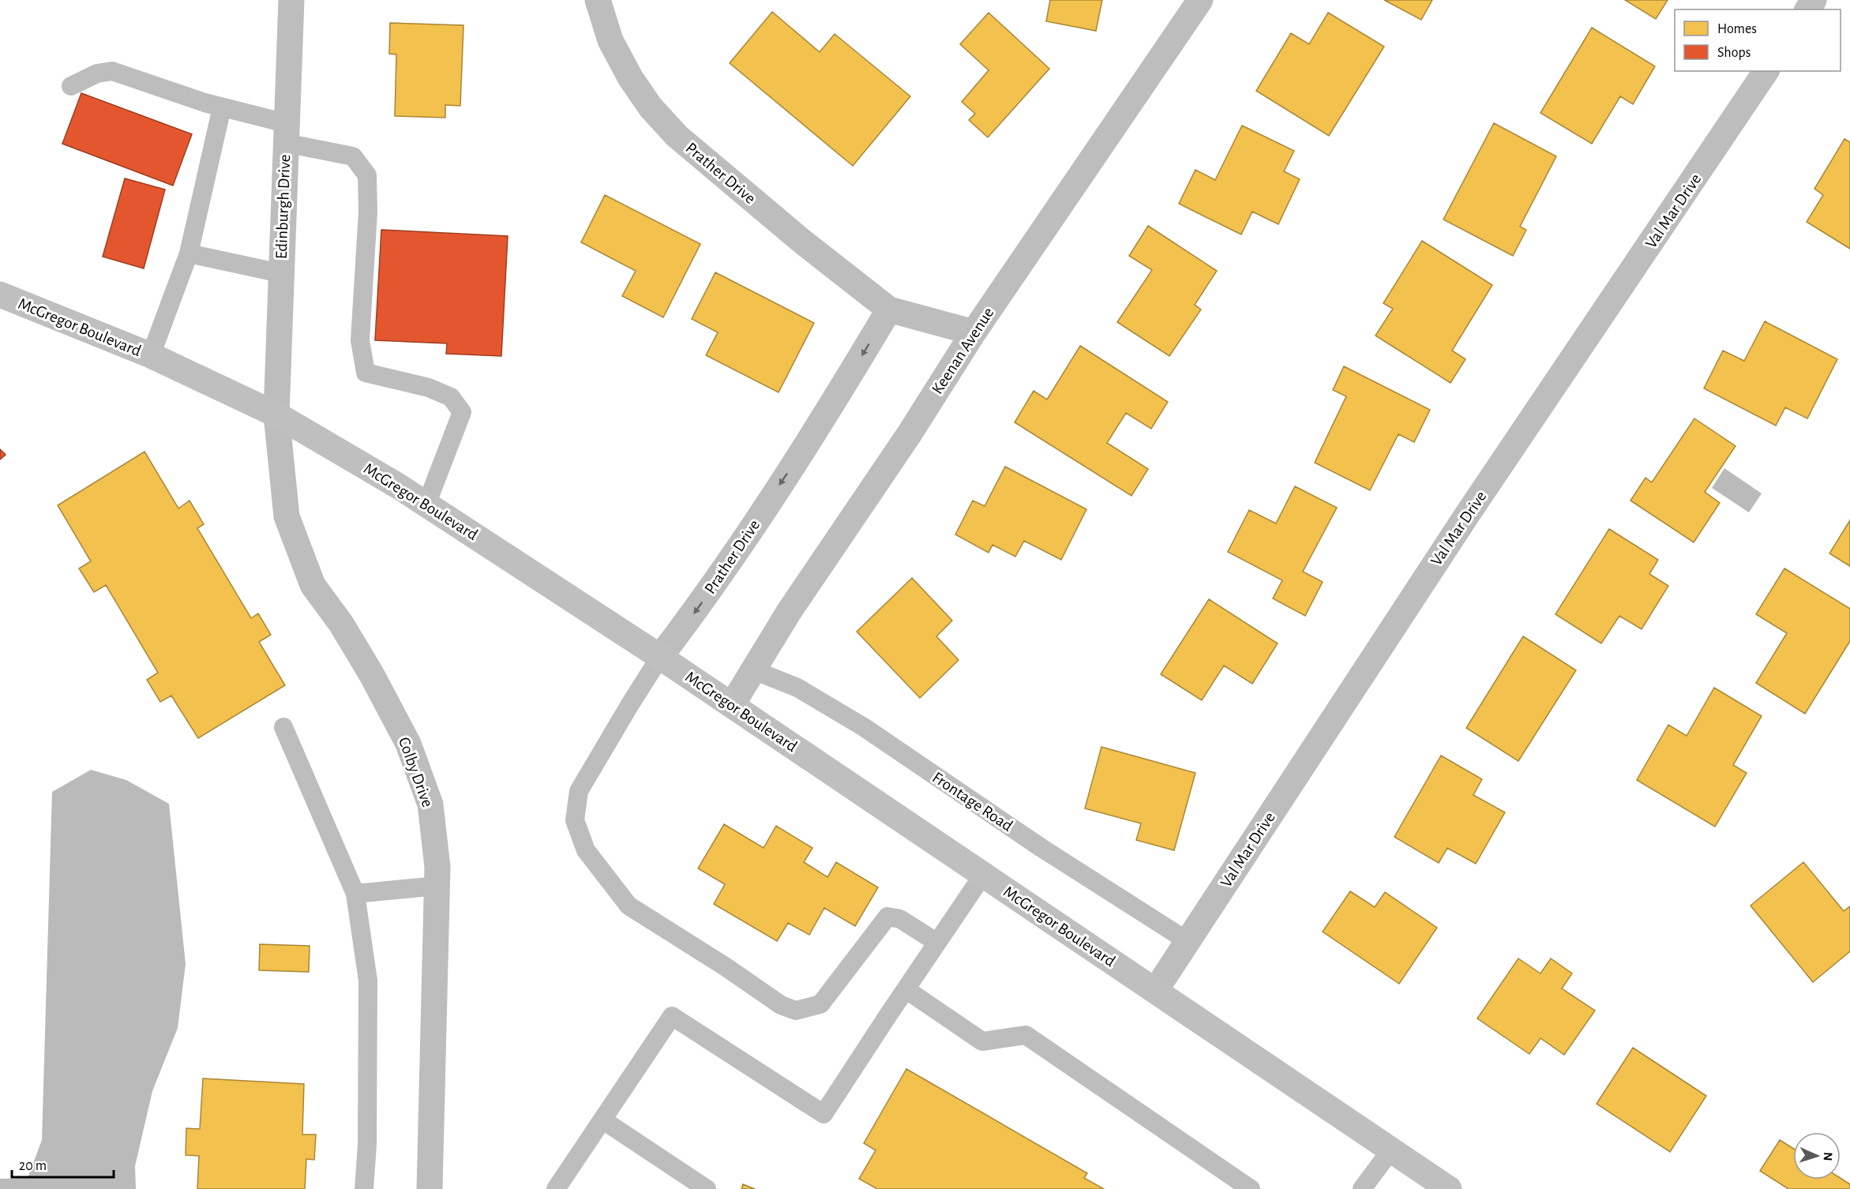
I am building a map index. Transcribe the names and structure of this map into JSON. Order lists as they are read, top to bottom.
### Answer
{
  "streets": {
    "main road": ["McGregor Boulevard"],
    "street": [
      "Prather Drive",
      "Edinburgh Drive",
      "Val Mar Drive",
      "Keenan Avenue",
      "Colby Drive"
    ],
    "lane": ["Frontage Road"]
  },
  "crossings": [
    ["Prather Drive", "McGregor Boulevard"],
    ["Prather Drive", "Keenan Avenue"],
    ["Edinburgh Drive", "McGregor Boulevard"],
    ["Edinburgh Drive", "Colby Drive"],
    ["Val Mar Drive", "McGregor Boulevard"],
    ["Val Mar Drive", "Frontage Road"],
    ["McGregor Boulevard", "Keenan Avenue"],
    ["McGregor Boulevard", "Colby Drive"],
    ["Keenan Avenue", "Frontage Road"]
  ],
  "one_way": ["Prather Drive"],
  "legend": ["Homes", "Shops"],
  "scale_bar": "20 m",
  "north": "right"
}
